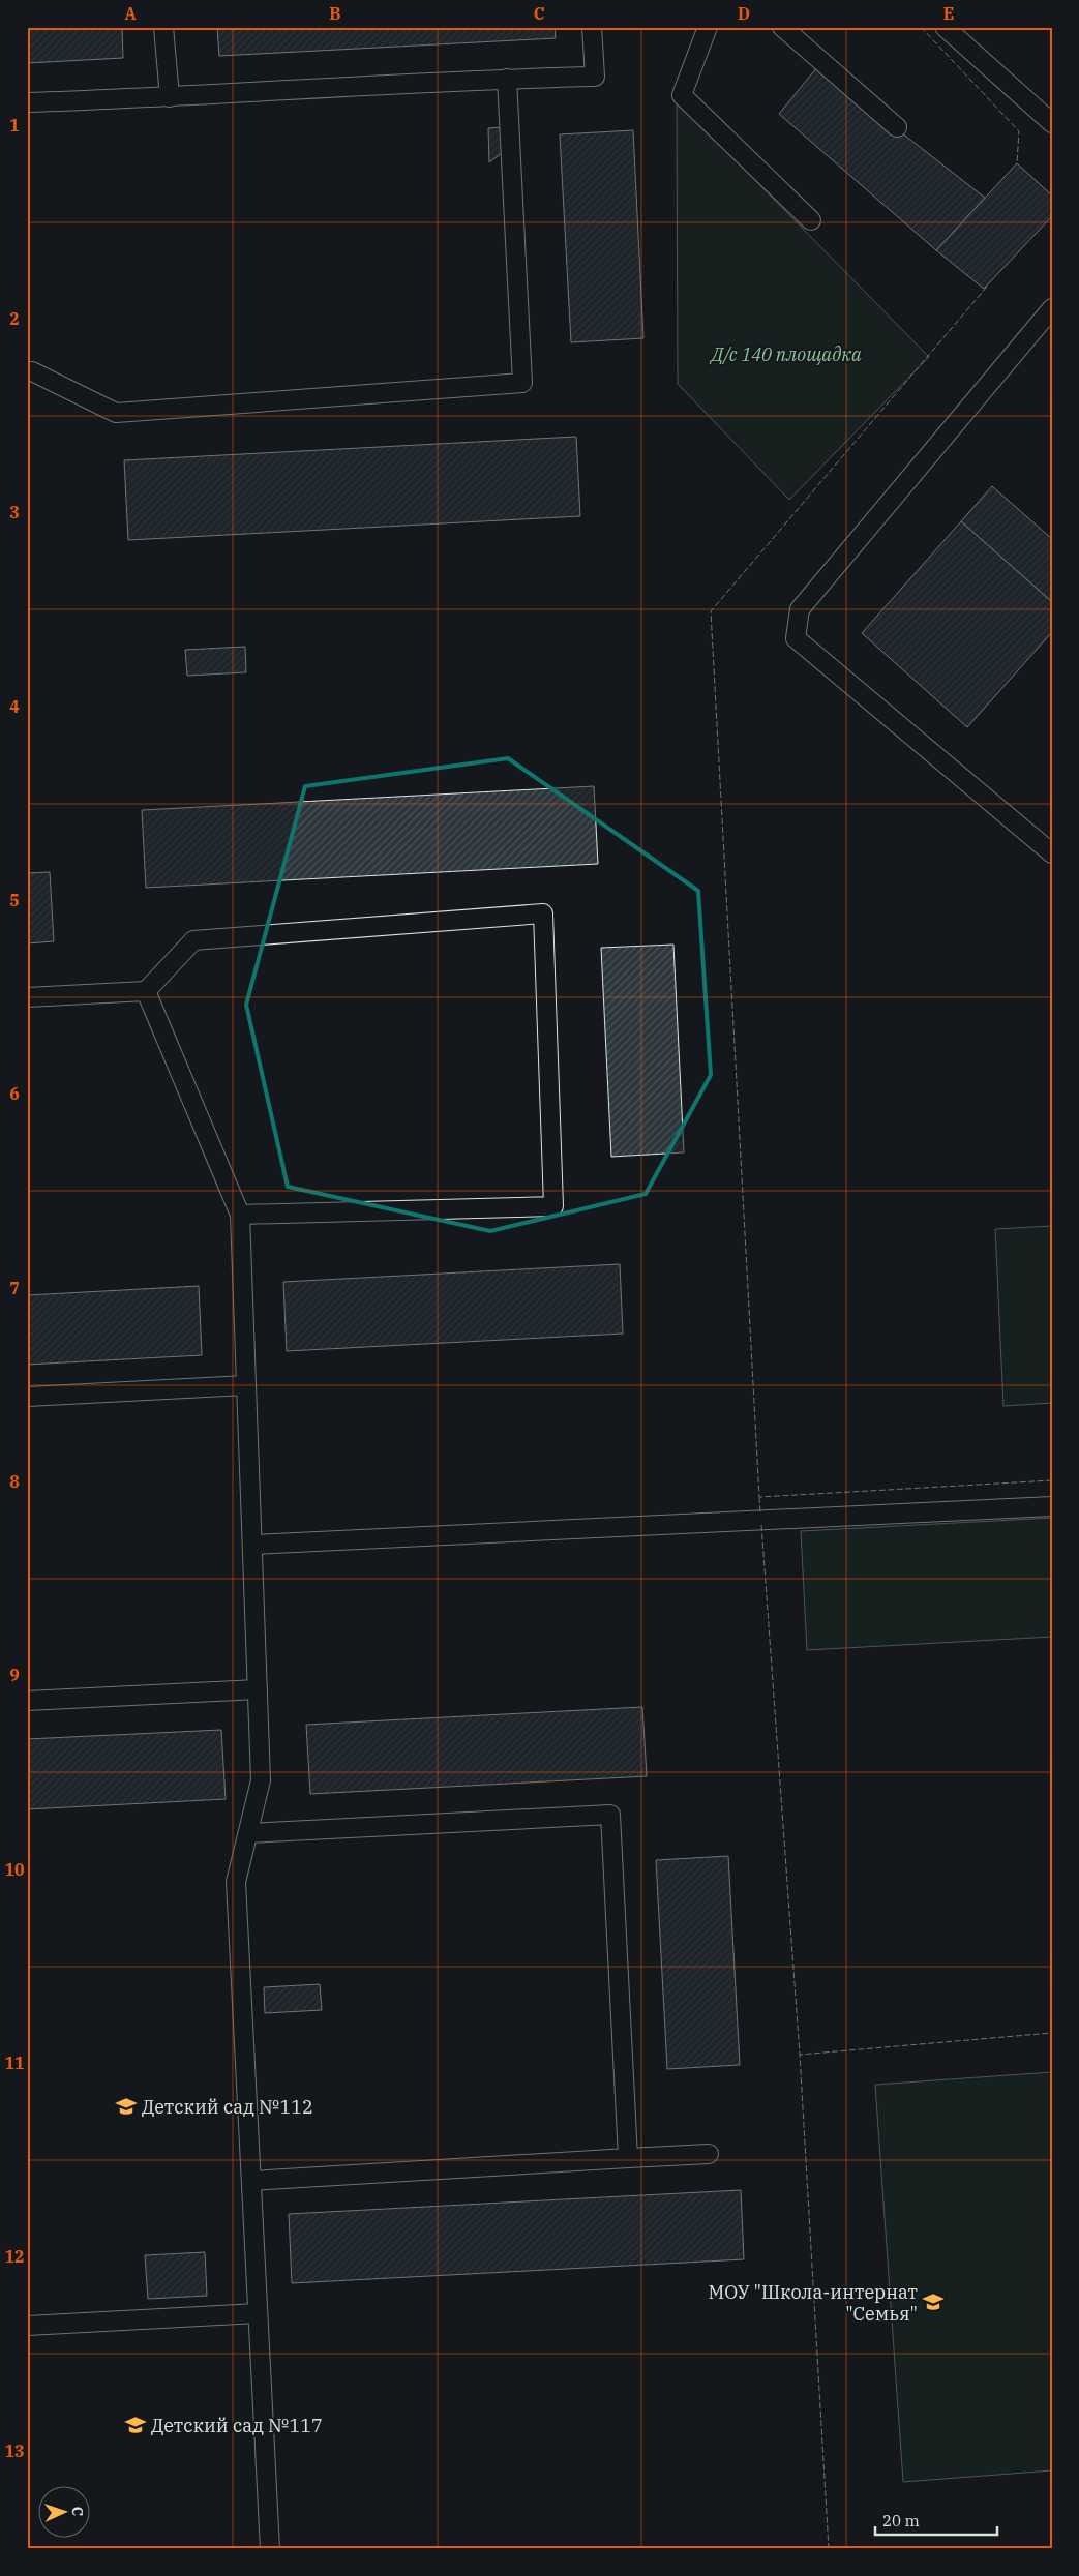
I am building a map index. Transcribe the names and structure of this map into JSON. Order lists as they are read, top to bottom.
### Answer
{
  "parks": ["Д/с 140 площадка"],
  "places": {
    "school or university": ["Детский сад №112", "МОУ \"Школа-интернат \"Семья\"", "Детский сад №117"]
  },
  "scale_bar": "20 m",
  "north": "right",
  "grid": {
    "columns": [
      "A",
      "B",
      "C",
      "D",
      "E"
    ],
    "rows": [
      "1",
      "2",
      "3",
      "4",
      "5",
      "6",
      "7",
      "8",
      "9",
      "10",
      "11",
      "12",
      "13"
    ]
  }
}
